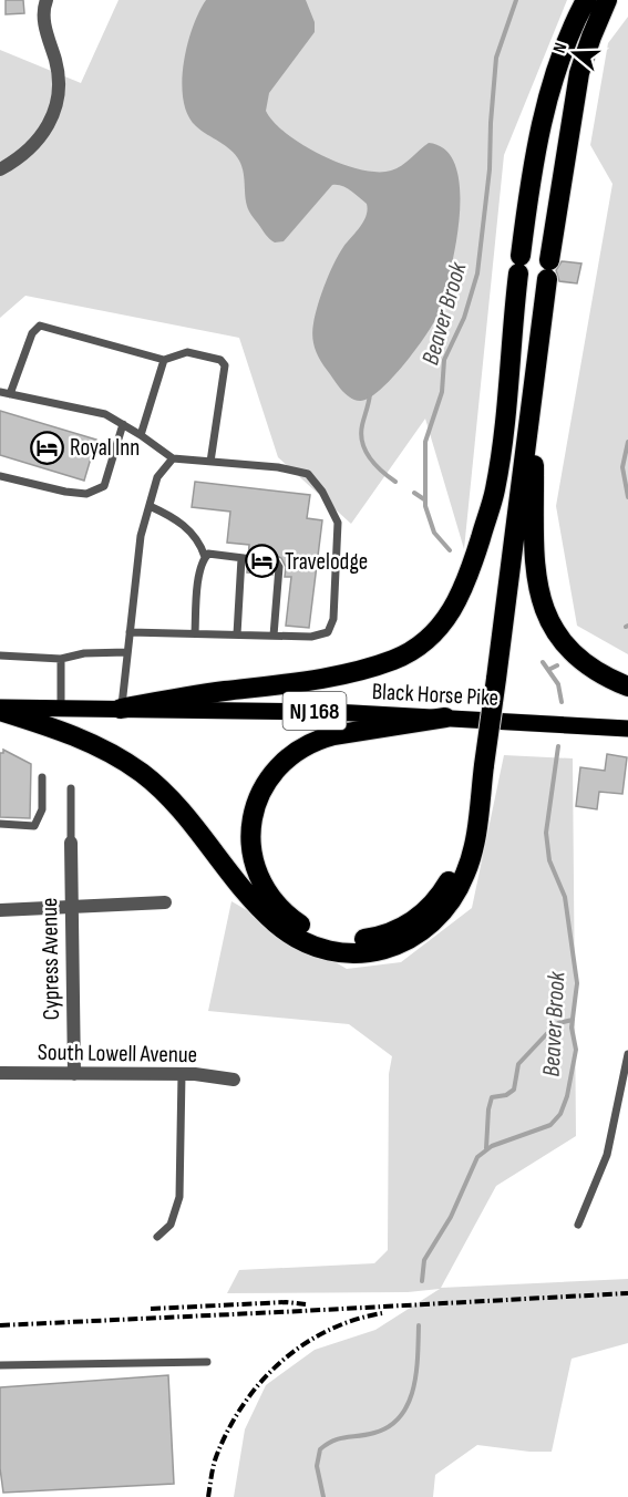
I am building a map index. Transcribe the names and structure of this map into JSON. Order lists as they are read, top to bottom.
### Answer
{
  "streets": {
    "main road": ["Black Horse Pike", "NJ 168"],
    "street": ["Cypress Avenue", "South Lowell Avenue"]
  },
  "crossings": [
    ["Cypress Avenue", "South Lowell Avenue"]
  ],
  "water": ["Beaver Brook"],
  "places": {
    "hotel": ["Royal Inn", "Travelodge"]
  },
  "north": "left"
}
